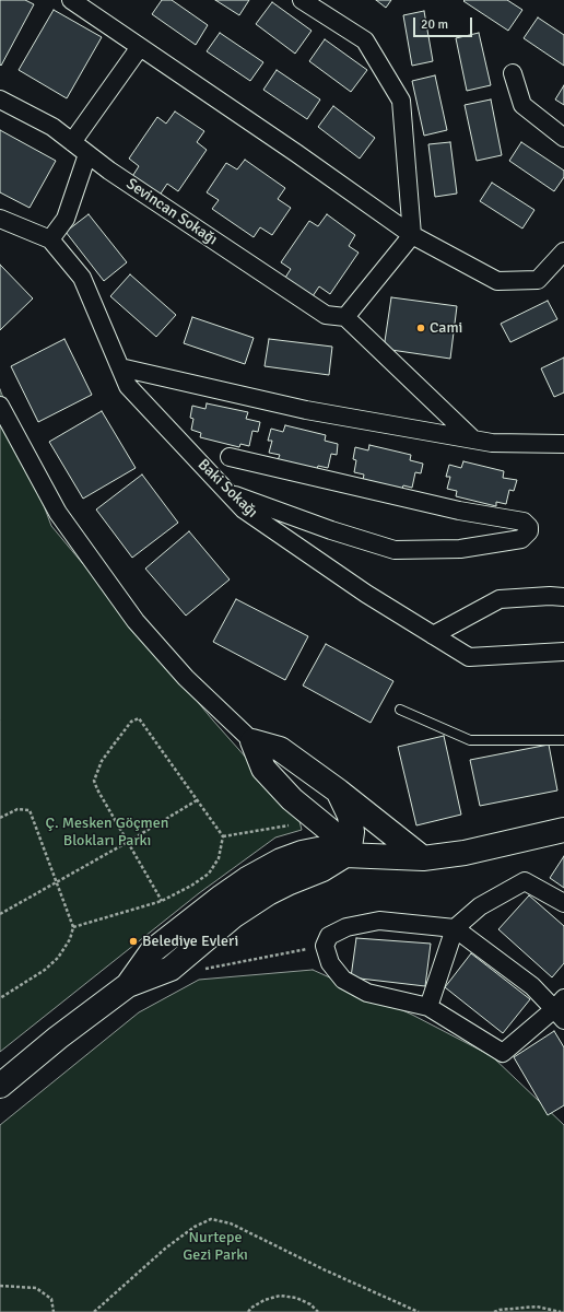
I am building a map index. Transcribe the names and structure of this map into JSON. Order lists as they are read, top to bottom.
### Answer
{
  "streets": {
    "street": ["Sevincan Sokağı", "Baki Sokağı"]
  },
  "parks": ["Ç. Mesken Göçmen Blokları Parkı", "Nurtepe Gezi Parkı"],
  "places": ["Cami", "Belediye Evleri"],
  "scale_bar": "20 m"
}
